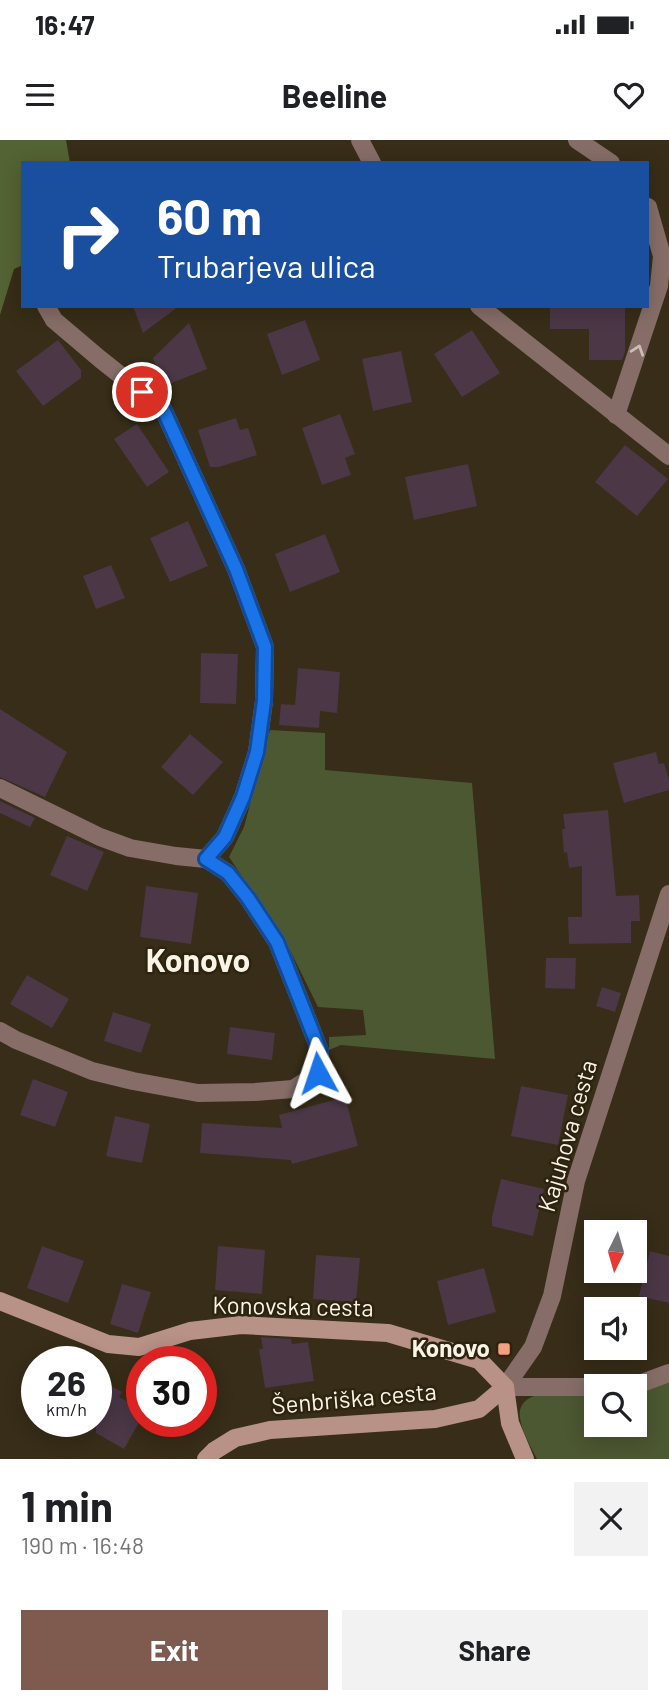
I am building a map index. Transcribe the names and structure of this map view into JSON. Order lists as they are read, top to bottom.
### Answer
{
  "streets": {
    "street": ["Kajuhova cesta", "Konovska cesta", "Šenbriška cesta"]
  },
  "crossings": [
    ["Kajuhova cesta", "Konovska cesta"],
    ["Kajuhova cesta", "Šenbriška cesta"],
    ["Konovska cesta", "Šenbriška cesta"]
  ],
  "districts": ["Konovo"],
  "places": {
    "transit": ["Konovo"]
  },
  "north": "bottom",
  "page": {
    "status": "16:47",
    "header": "Beeline",
    "turn": ["60 m", "Trubarjeva ulica"],
    "speed": "26 km/h",
    "limit": "30",
    "heading": ["1 min", "190 m · 16:48"],
    "buttons": ["Exit", "Share"]
  }
}
